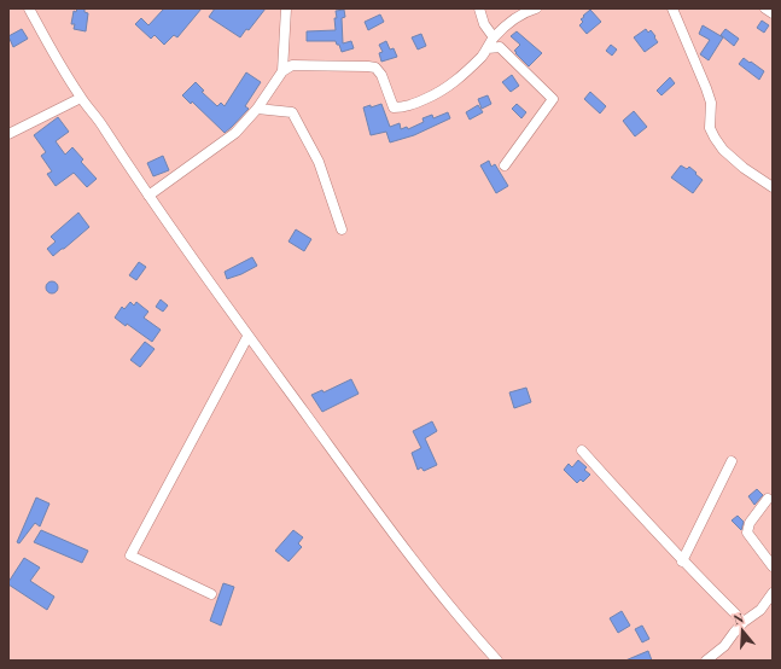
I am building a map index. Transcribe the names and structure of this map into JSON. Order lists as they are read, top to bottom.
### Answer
{
  "north": "top"
}
